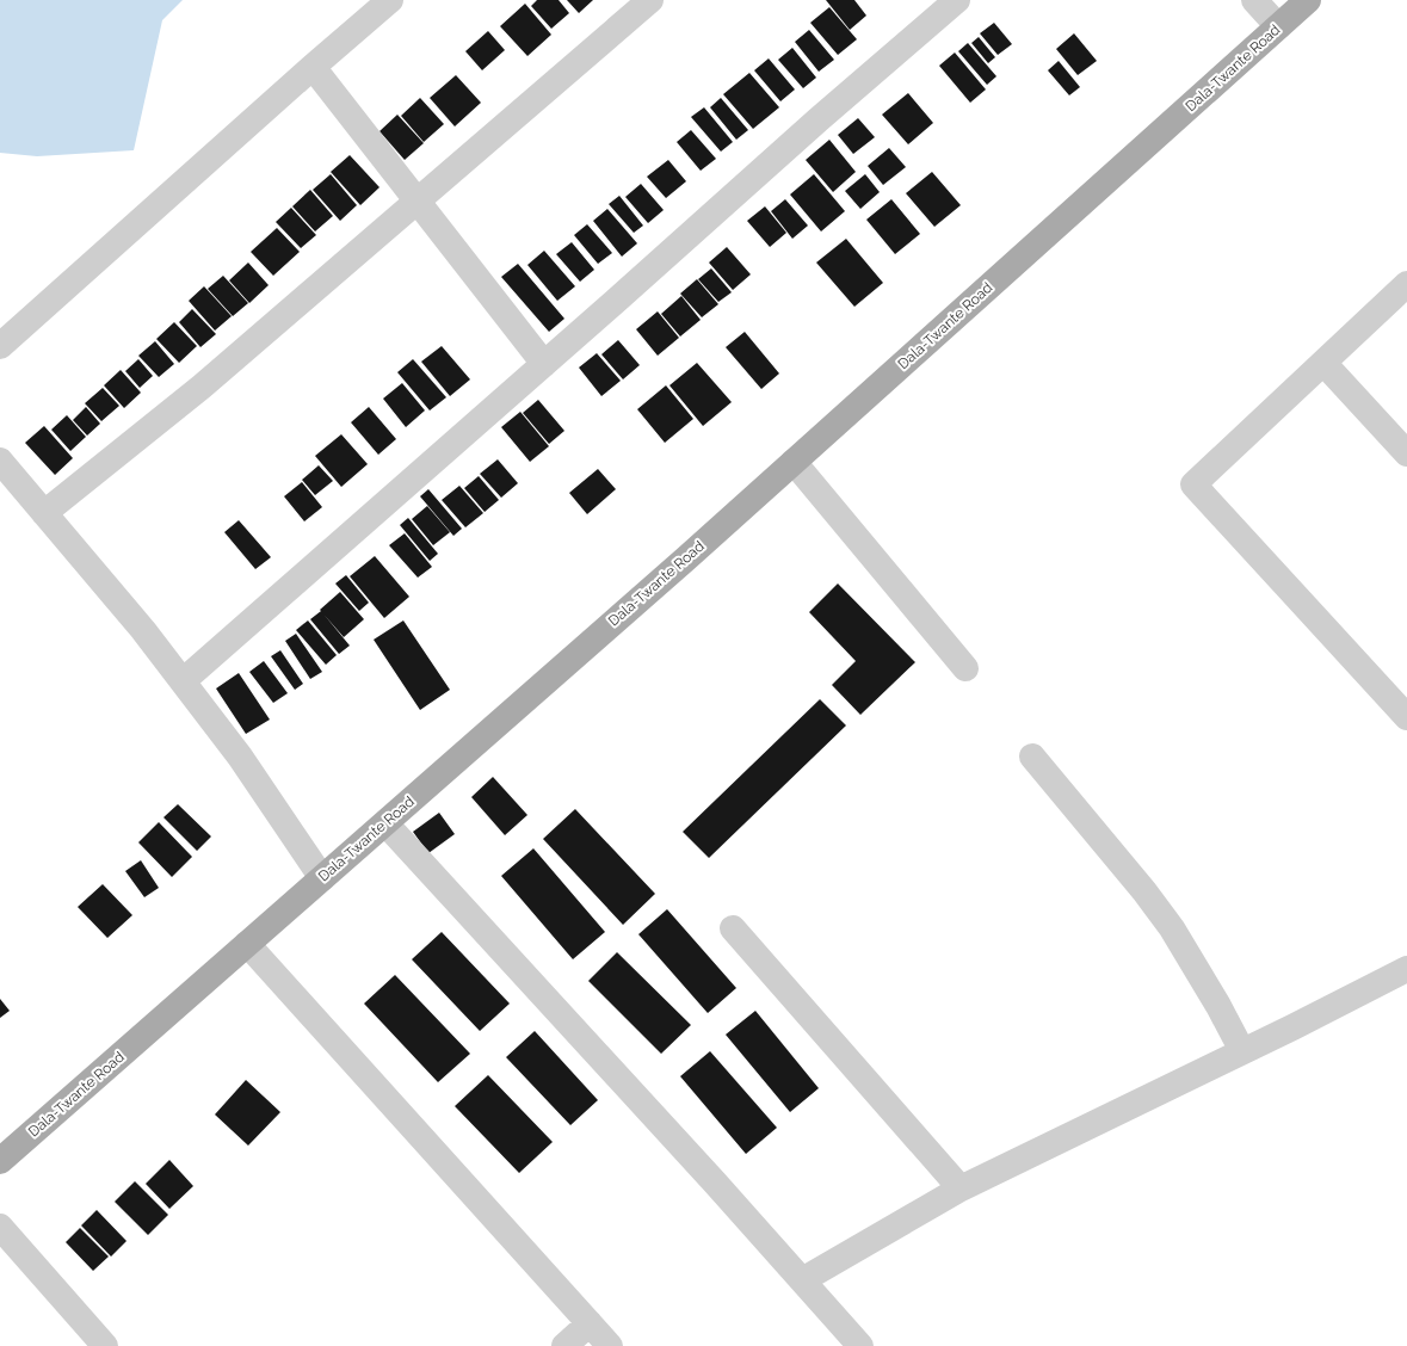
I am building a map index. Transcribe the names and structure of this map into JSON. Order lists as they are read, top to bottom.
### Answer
{
  "streets": {
    "main road": ["Dala-Twante Road"]
  }
}
